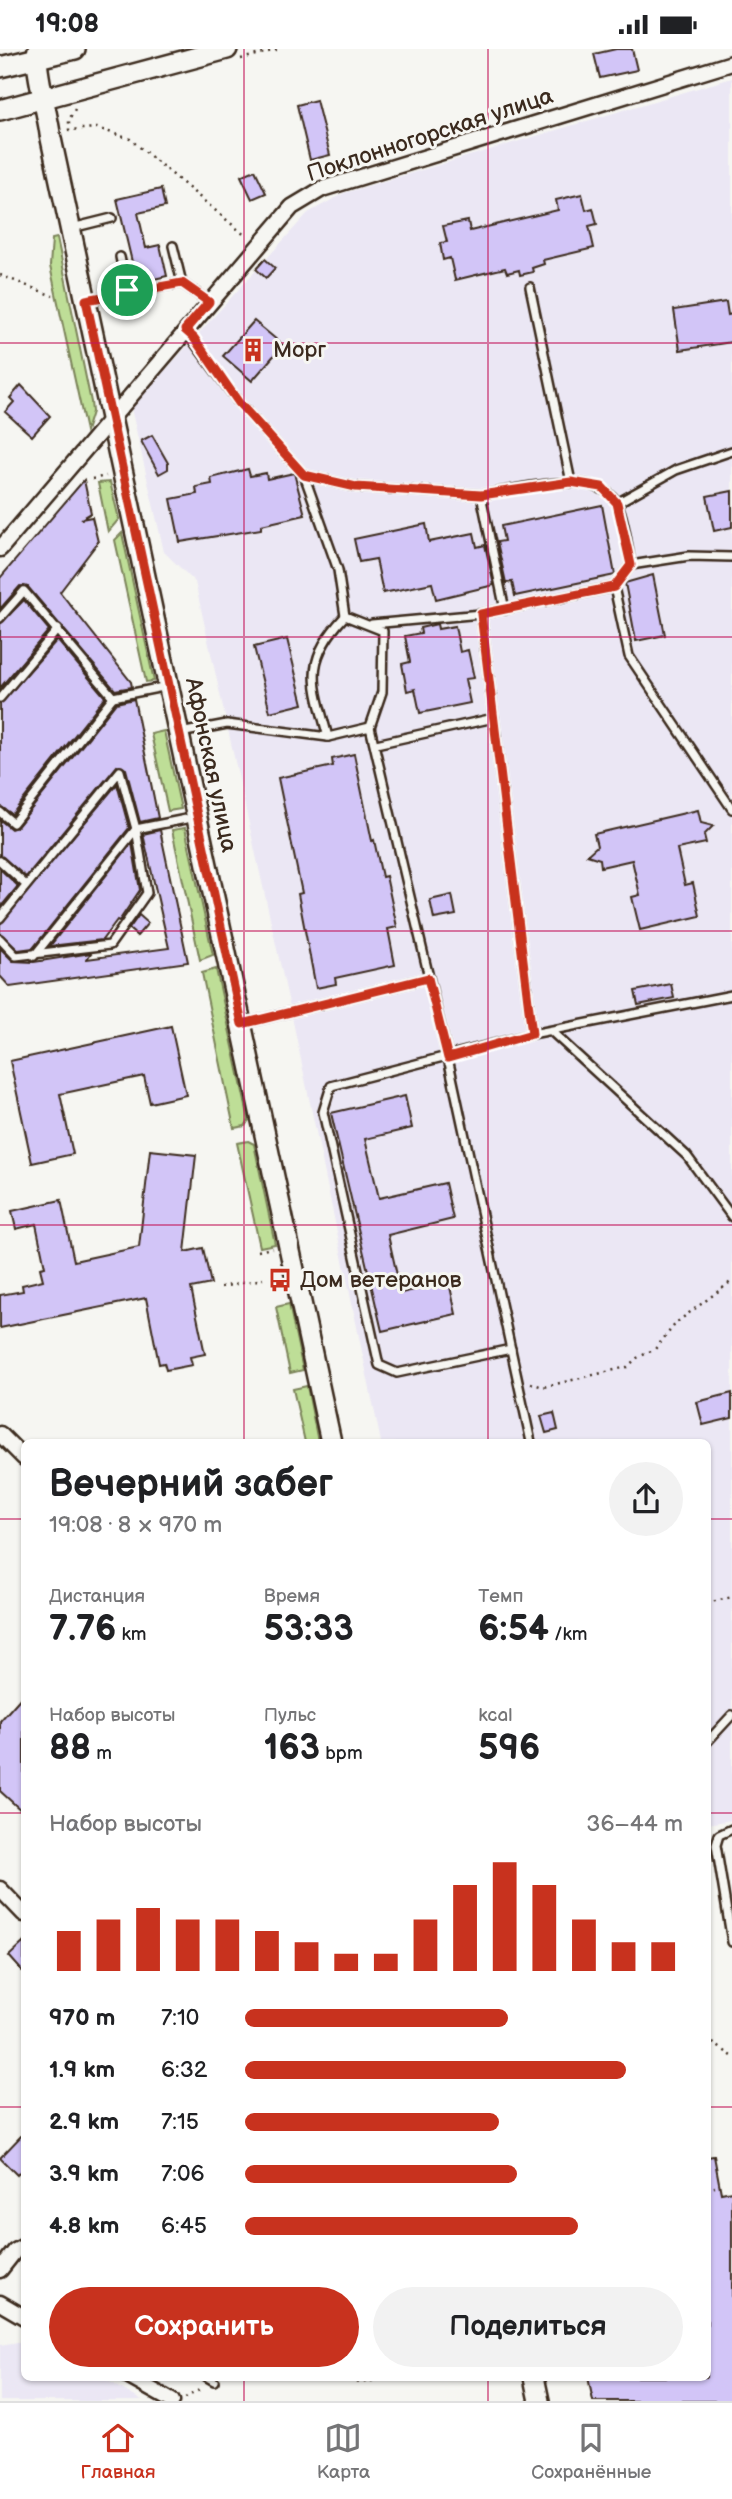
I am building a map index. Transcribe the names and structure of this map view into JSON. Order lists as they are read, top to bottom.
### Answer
{
  "streets": {
    "street": ["Поклонногорская улица", "Афонская улица"]
  },
  "crossings": [
    ["Поклонногорская улица", "Афонская улица"]
  ],
  "places": {
    "building": ["Морг"],
    "bus stop": ["Дом ветеранов"]
  },
  "page": {
    "status": "19:08",
    "heading": ["Вечерний забег", "19:08 · 8 × 970 m"],
    "stats": [
      ["Дистанция", "7.76 km"],
      ["Время", "53:33"],
      ["Темп", "6:54 /km"],
      ["Набор высоты", "88 m"],
      ["Пульс", "163 bpm"],
      ["kcal", "596"]
    ],
    "chart": ["Набор высоты", "36–44 m"],
    "list": [
      {
        "name": "970 m",
        "note": "7:10"
      },
      {
        "name": "1.9 km",
        "note": "6:32"
      },
      {
        "name": "2.9 km",
        "note": "7:15"
      },
      {
        "name": "3.9 km",
        "note": "7:06"
      },
      {
        "name": "4.8 km",
        "note": "6:45"
      }
    ],
    "buttons": ["Сохранить", "Поделиться"],
    "tabs": ["Главная", "Карта", "Сохранённые"]
  }
}
